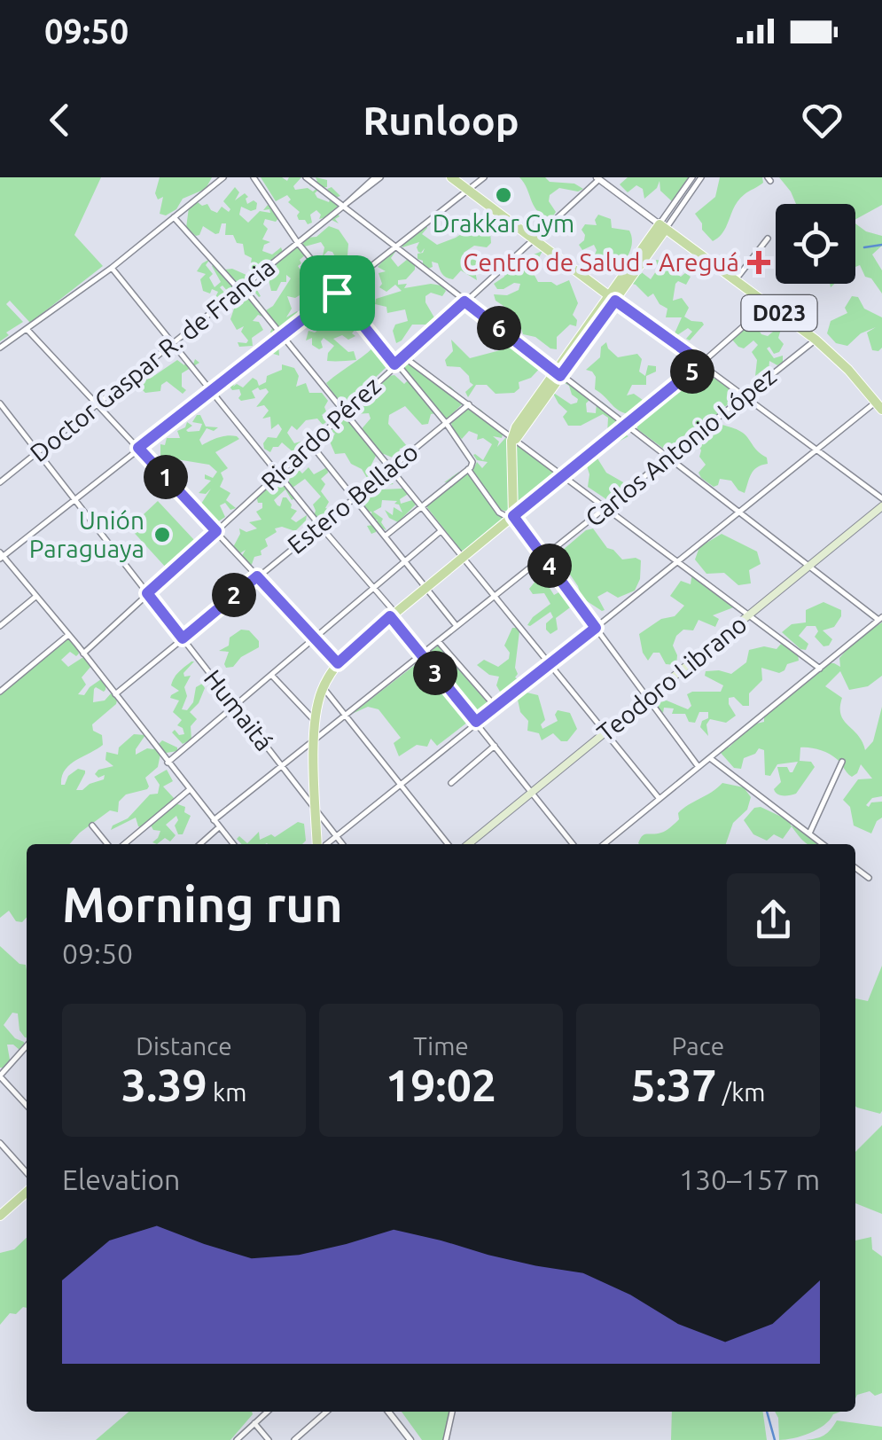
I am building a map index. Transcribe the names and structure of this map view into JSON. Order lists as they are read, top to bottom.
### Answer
{
  "streets": {
    "main road": ["D023", "Teodoro Librano"],
    "street": [
      "Doctor Gaspar R. de Francia",
      "Ricardo Pérez",
      "Carlos Antonio López",
      "Estero Bellaco",
      "Humaitá"
    ]
  },
  "crossings": [
    ["D023", "Carlos Antonio López"],
    ["Doctor Gaspar R. de Francia", "Humaitá"],
    ["Ricardo Pérez", "Humaitá"],
    ["Carlos Antonio López", "Humaitá"],
    ["Estero Bellaco", "Humaitá"]
  ],
  "places": {
    "other": ["Drakkar Gym", "Unión Paraguaya"],
    "health": ["Centro de Salud - Areguá"]
  },
  "page": {
    "status": "09:50",
    "header": "Runloop",
    "pins": [
      "6",
      "5",
      "1",
      "4",
      "2",
      "3"
    ],
    "heading": ["Morning run", "09:50"],
    "stats": [
      ["Distance", "3.39 km"],
      ["Time", "19:02"],
      ["Pace", "5:37 /km"]
    ],
    "chart": ["Elevation", "130–157 m"]
  }
}
